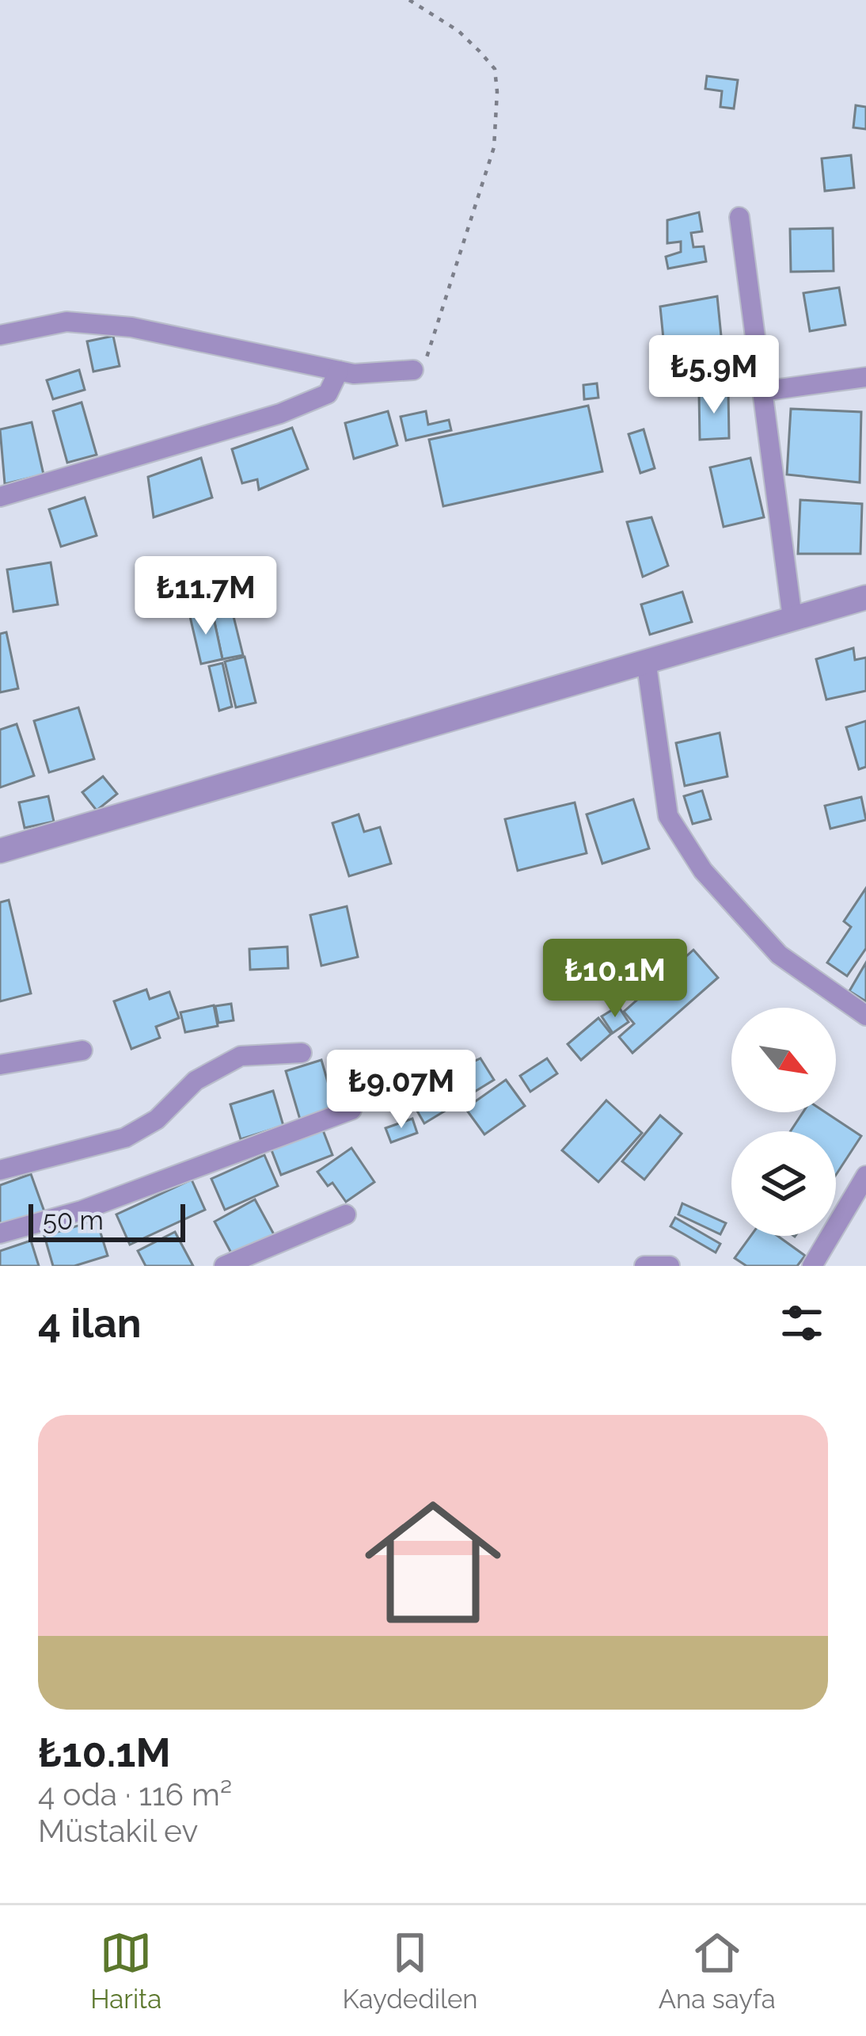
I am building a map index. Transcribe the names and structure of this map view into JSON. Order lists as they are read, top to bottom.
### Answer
{
  "scale_bar": "50 m",
  "north": "bottom right",
  "page": {
    "price": [
      "₺5.9M",
      "₺11.7M",
      "₺10.1M",
      "₺9.07M"
    ],
    "scale": "50 m",
    "heading": "4 ilan",
    "list": [
      {
        "name": "₺10.1M",
        "note": "4 oda · 116 m² · Müstakil ev"
      }
    ],
    "tabs": ["Harita", "Kaydedilen", "Ana sayfa"]
  }
}
